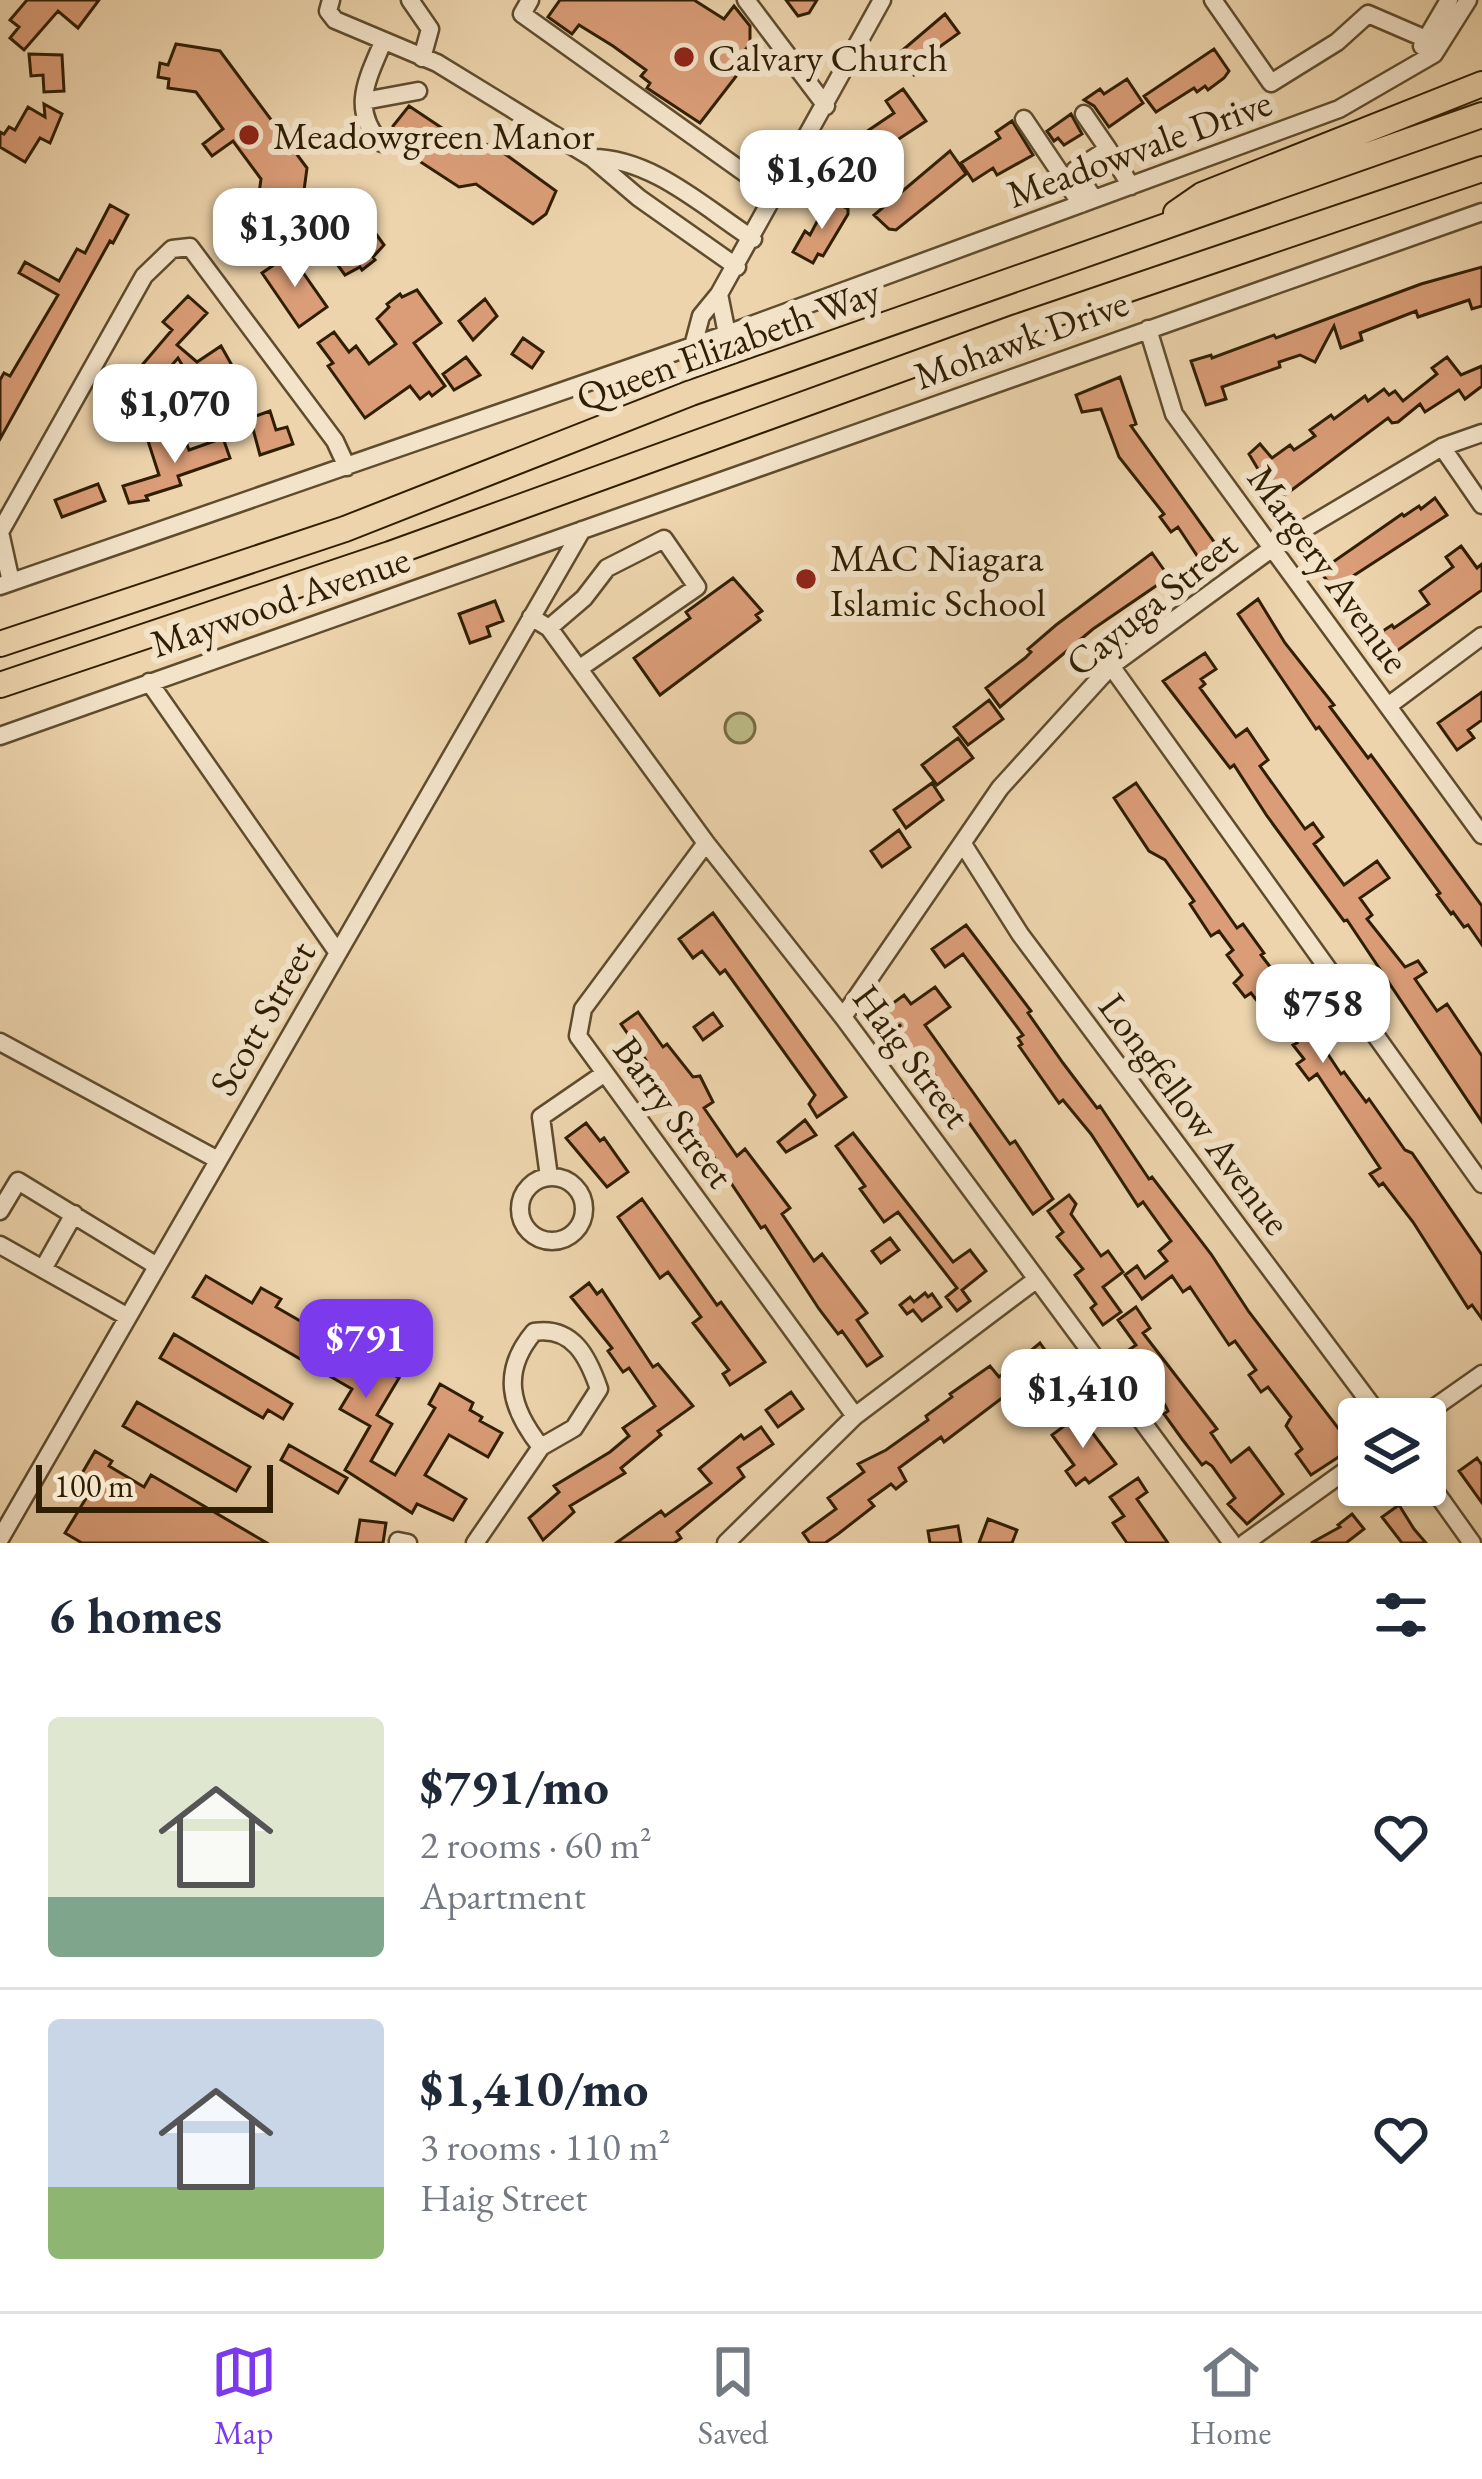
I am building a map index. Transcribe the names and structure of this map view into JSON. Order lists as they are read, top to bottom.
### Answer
{
  "streets": {
    "highway": ["Queen Elizabeth Way"],
    "street": [
      "Meadowvale Drive",
      "Mohawk Drive",
      "Margery Avenue",
      "Maywood Avenue",
      "Cayuga Street",
      "Scott Street",
      "Haig Street",
      "Barry Street",
      "Longfellow Avenue"
    ]
  },
  "crossings": [
    ["Mohawk Drive", "Margery Avenue"],
    ["Mohawk Drive", "Maywood Avenue"],
    ["Mohawk Drive", "Scott Street"],
    ["Margery Avenue", "Cayuga Street"],
    ["Maywood Avenue", "Scott Street"],
    ["Cayuga Street", "Haig Street"],
    ["Cayuga Street", "Longfellow Avenue"],
    ["Scott Street", "Haig Street"],
    ["Haig Street", "Barry Street"]
  ],
  "places": ["Calvary Church", "Meadowgreen Manor", "MAC Niagara Islamic School"],
  "scale_bar": "100 m",
  "page": {
    "price": [
      "$1,620",
      "$1,300",
      "$1,070",
      "$758",
      "$791",
      "$1,410"
    ],
    "scale": "100 m",
    "heading": "6 homes",
    "list": [
      {
        "name": "$791/mo",
        "note": "2 rooms · 60 m² · Apartment"
      },
      {
        "name": "$1,410/mo",
        "note": "3 rooms · 110 m² · Haig Street"
      }
    ],
    "tabs": ["Map", "Saved", "Home"]
  }
}
